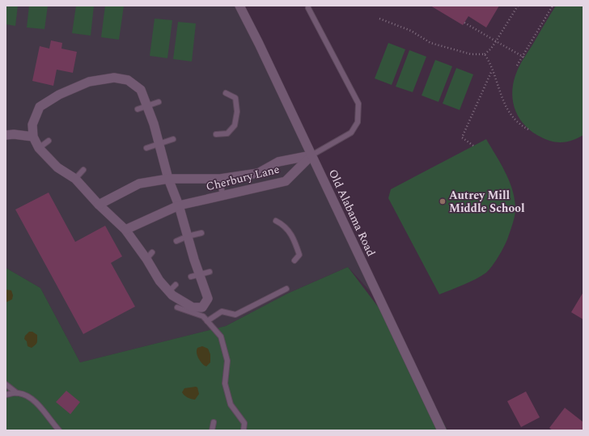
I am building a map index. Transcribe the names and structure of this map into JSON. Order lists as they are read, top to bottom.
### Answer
{
  "streets": {
    "street": ["Cherbury Lane", "Old Alabama Road"]
  },
  "crossings": [
    ["Cherbury Lane", "Old Alabama Road"]
  ],
  "places": ["Autrey Mill Middle School"]
}
